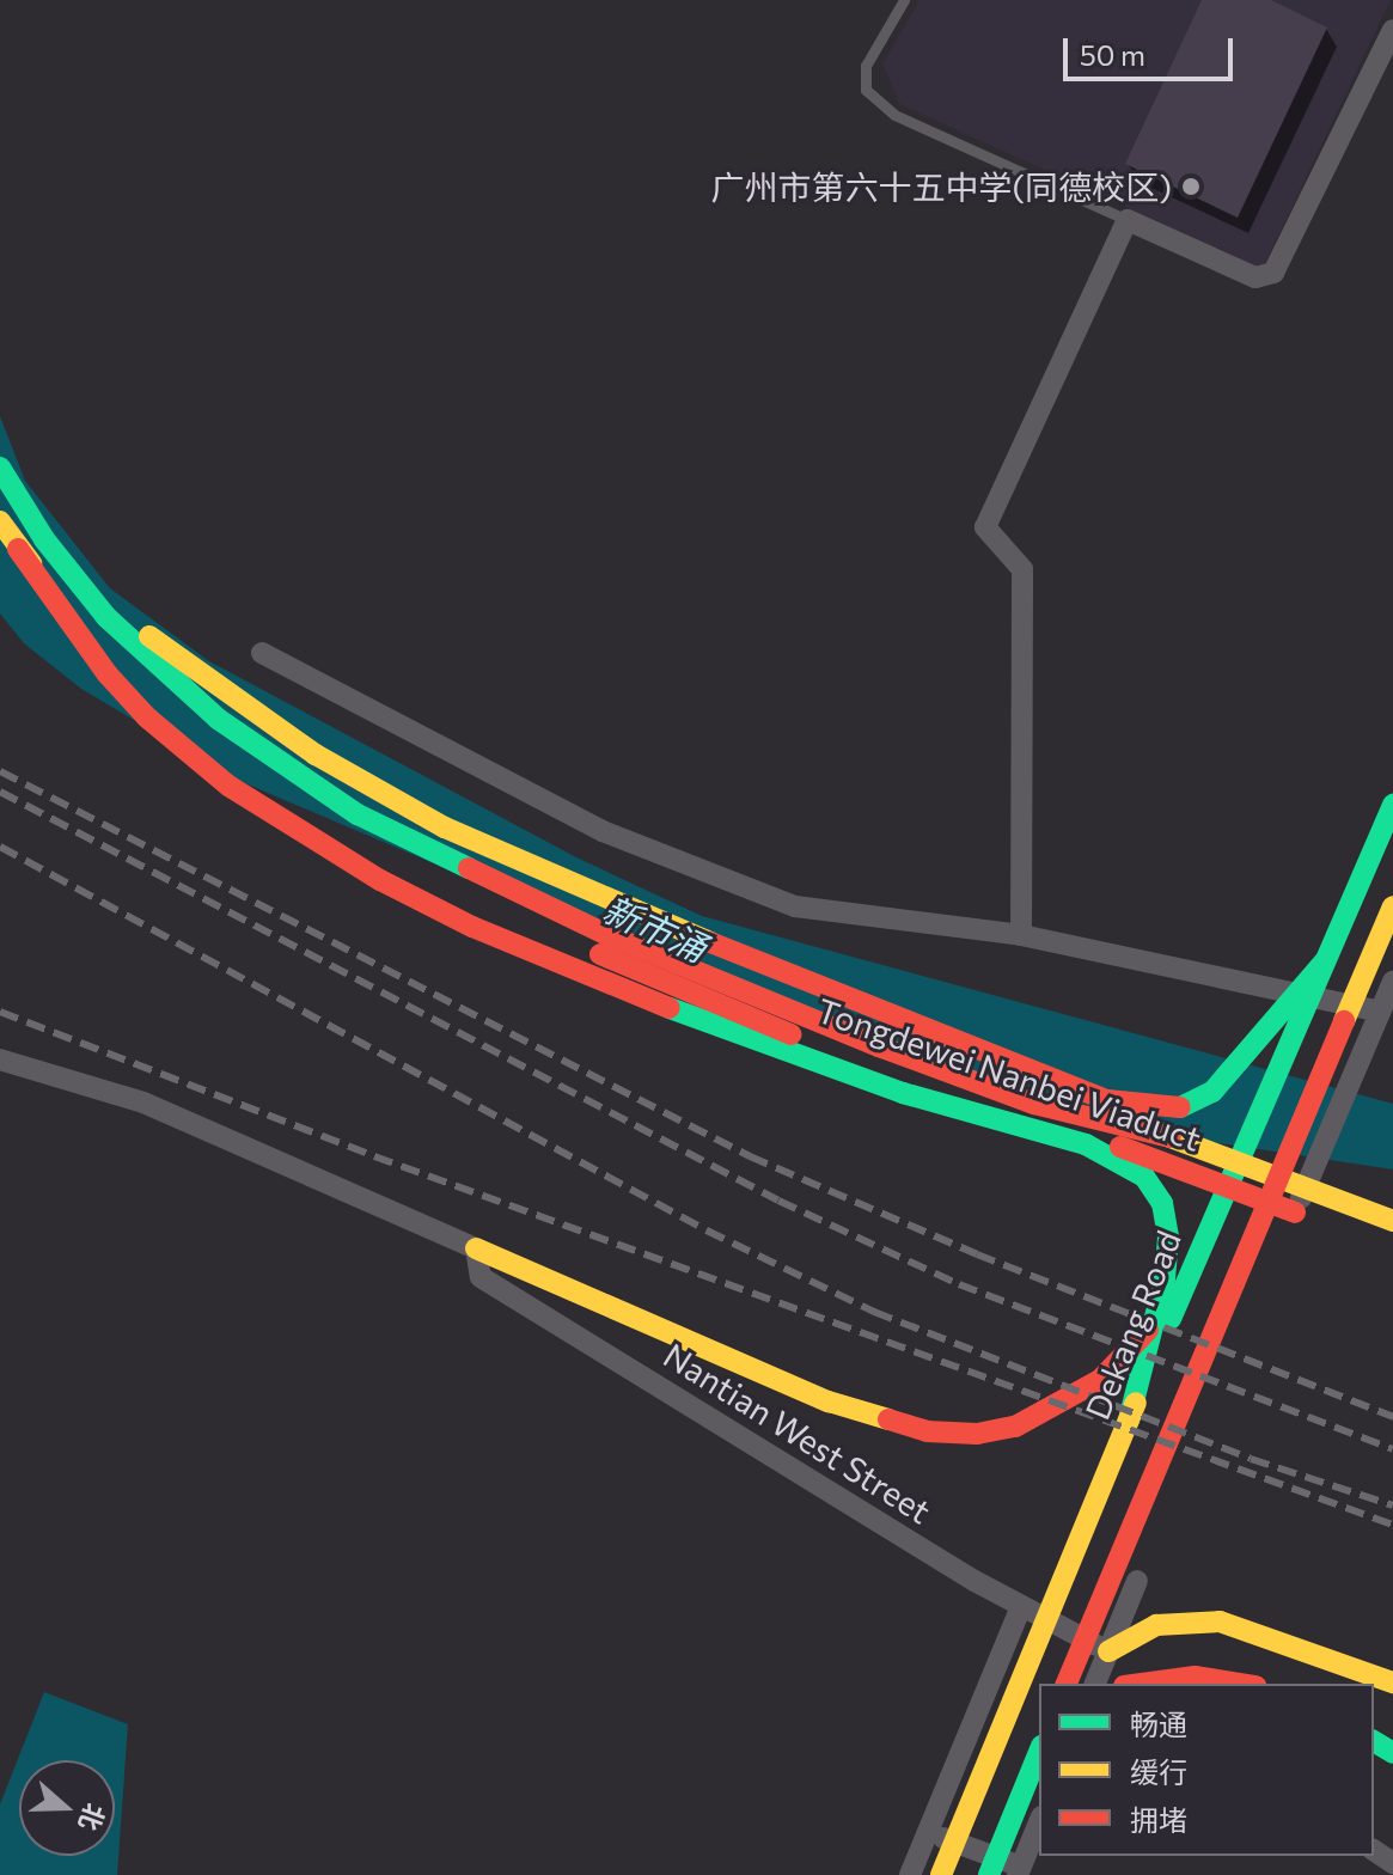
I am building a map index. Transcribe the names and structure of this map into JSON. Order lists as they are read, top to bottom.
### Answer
{
  "streets": {
    "main road": ["Tongdewei Nanbei Viaduct", "Dekang Road"],
    "street": ["Nantian West Street"]
  },
  "water": ["新市涌"],
  "places": ["广州市第六十五中学(同德校区)"],
  "legend": ["畅通", "缓行", "拥堵"],
  "scale_bar": "50 m",
  "north": "right"
}
